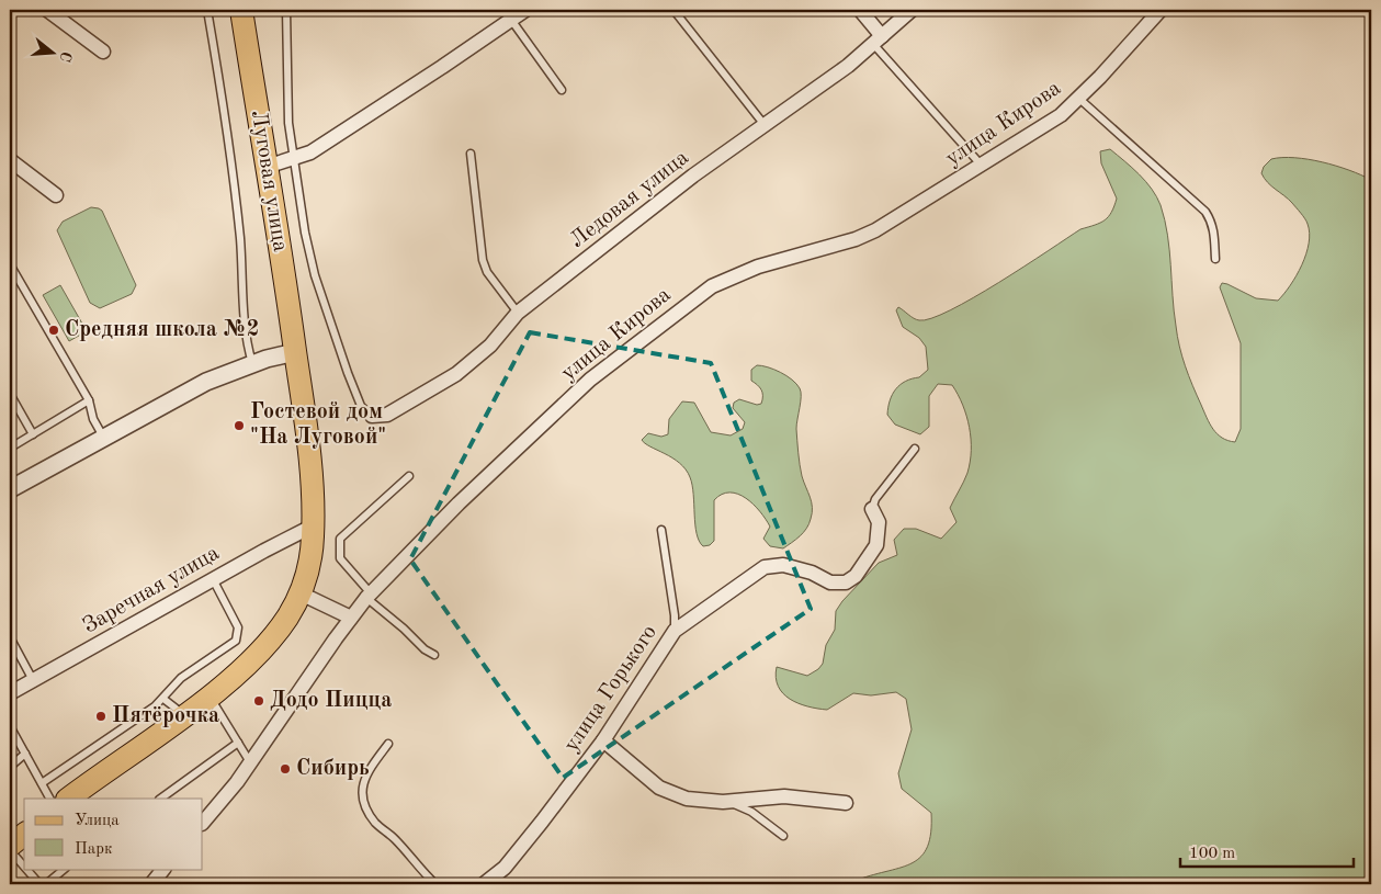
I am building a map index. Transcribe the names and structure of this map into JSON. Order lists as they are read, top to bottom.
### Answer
{
  "streets": {
    "main road": ["Луговая улица"],
    "street": [
      "улица Кирова",
      "Ледовая улица",
      "Заречная улица",
      "улица Горького"
    ]
  },
  "crossings": [
    ["Луговая улица", "Заречная улица"]
  ],
  "places": [
    "Средняя школа №2",
    "Гостевой дом \"На Луговой\"",
    "Додо Пицца",
    "Пятёрочка",
    "Сибирь"
  ],
  "legend": ["Улица", "Парк"],
  "scale_bar": "100 m",
  "north": "right"
}
